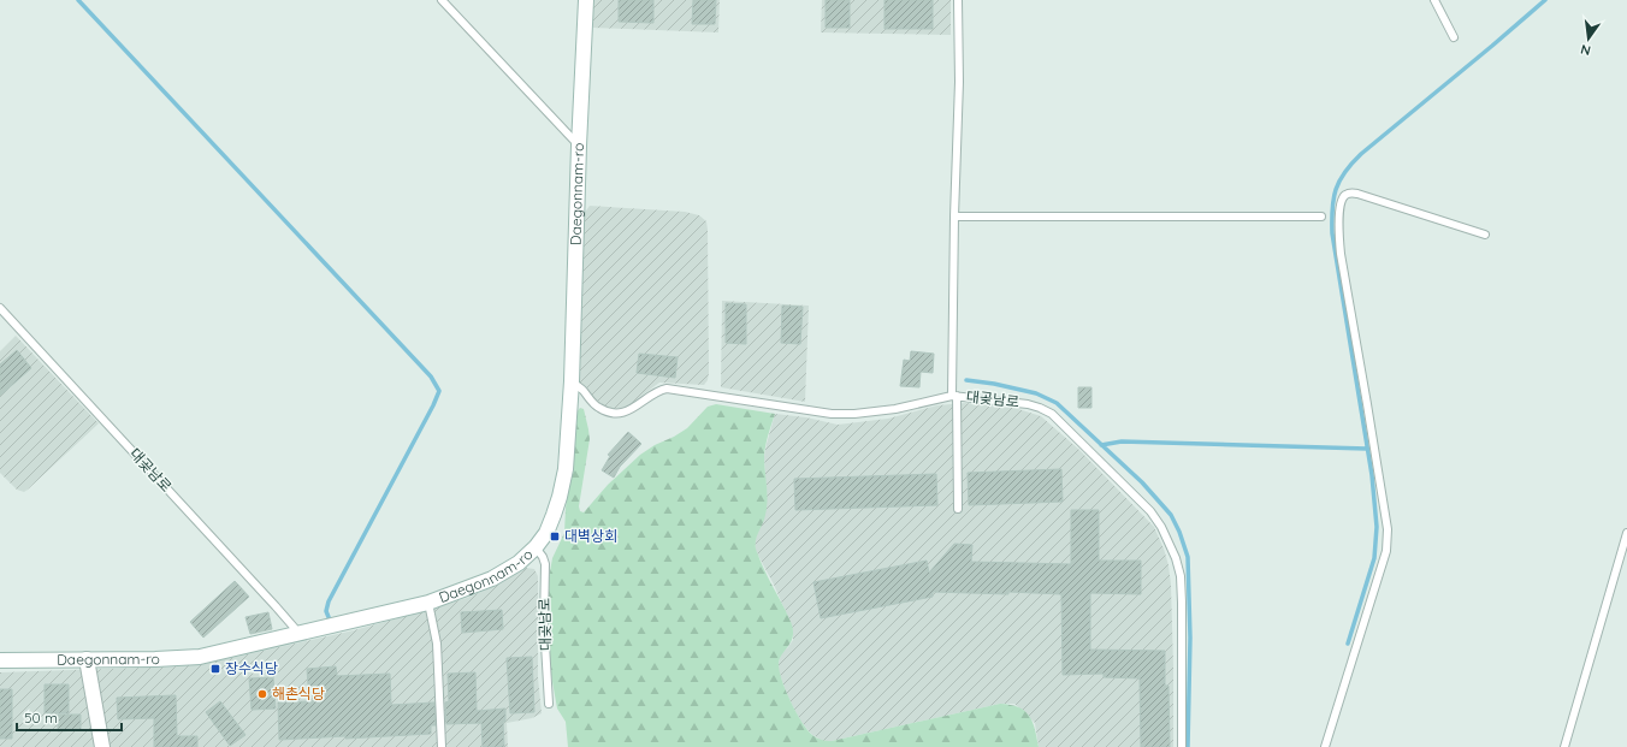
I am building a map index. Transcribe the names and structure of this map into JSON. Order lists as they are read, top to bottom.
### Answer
{
  "streets": {
    "street": ["Daegonnam-ro"],
    "lane": ["대곶남로"]
  },
  "crossings": [
    ["Daegonnam-ro", "대곶남로"]
  ],
  "places": {
    "transit": ["대벽상회", "장수식당"],
    "other": ["해촌식당"]
  },
  "scale_bar": "50 m",
  "north": "bottom"
}
